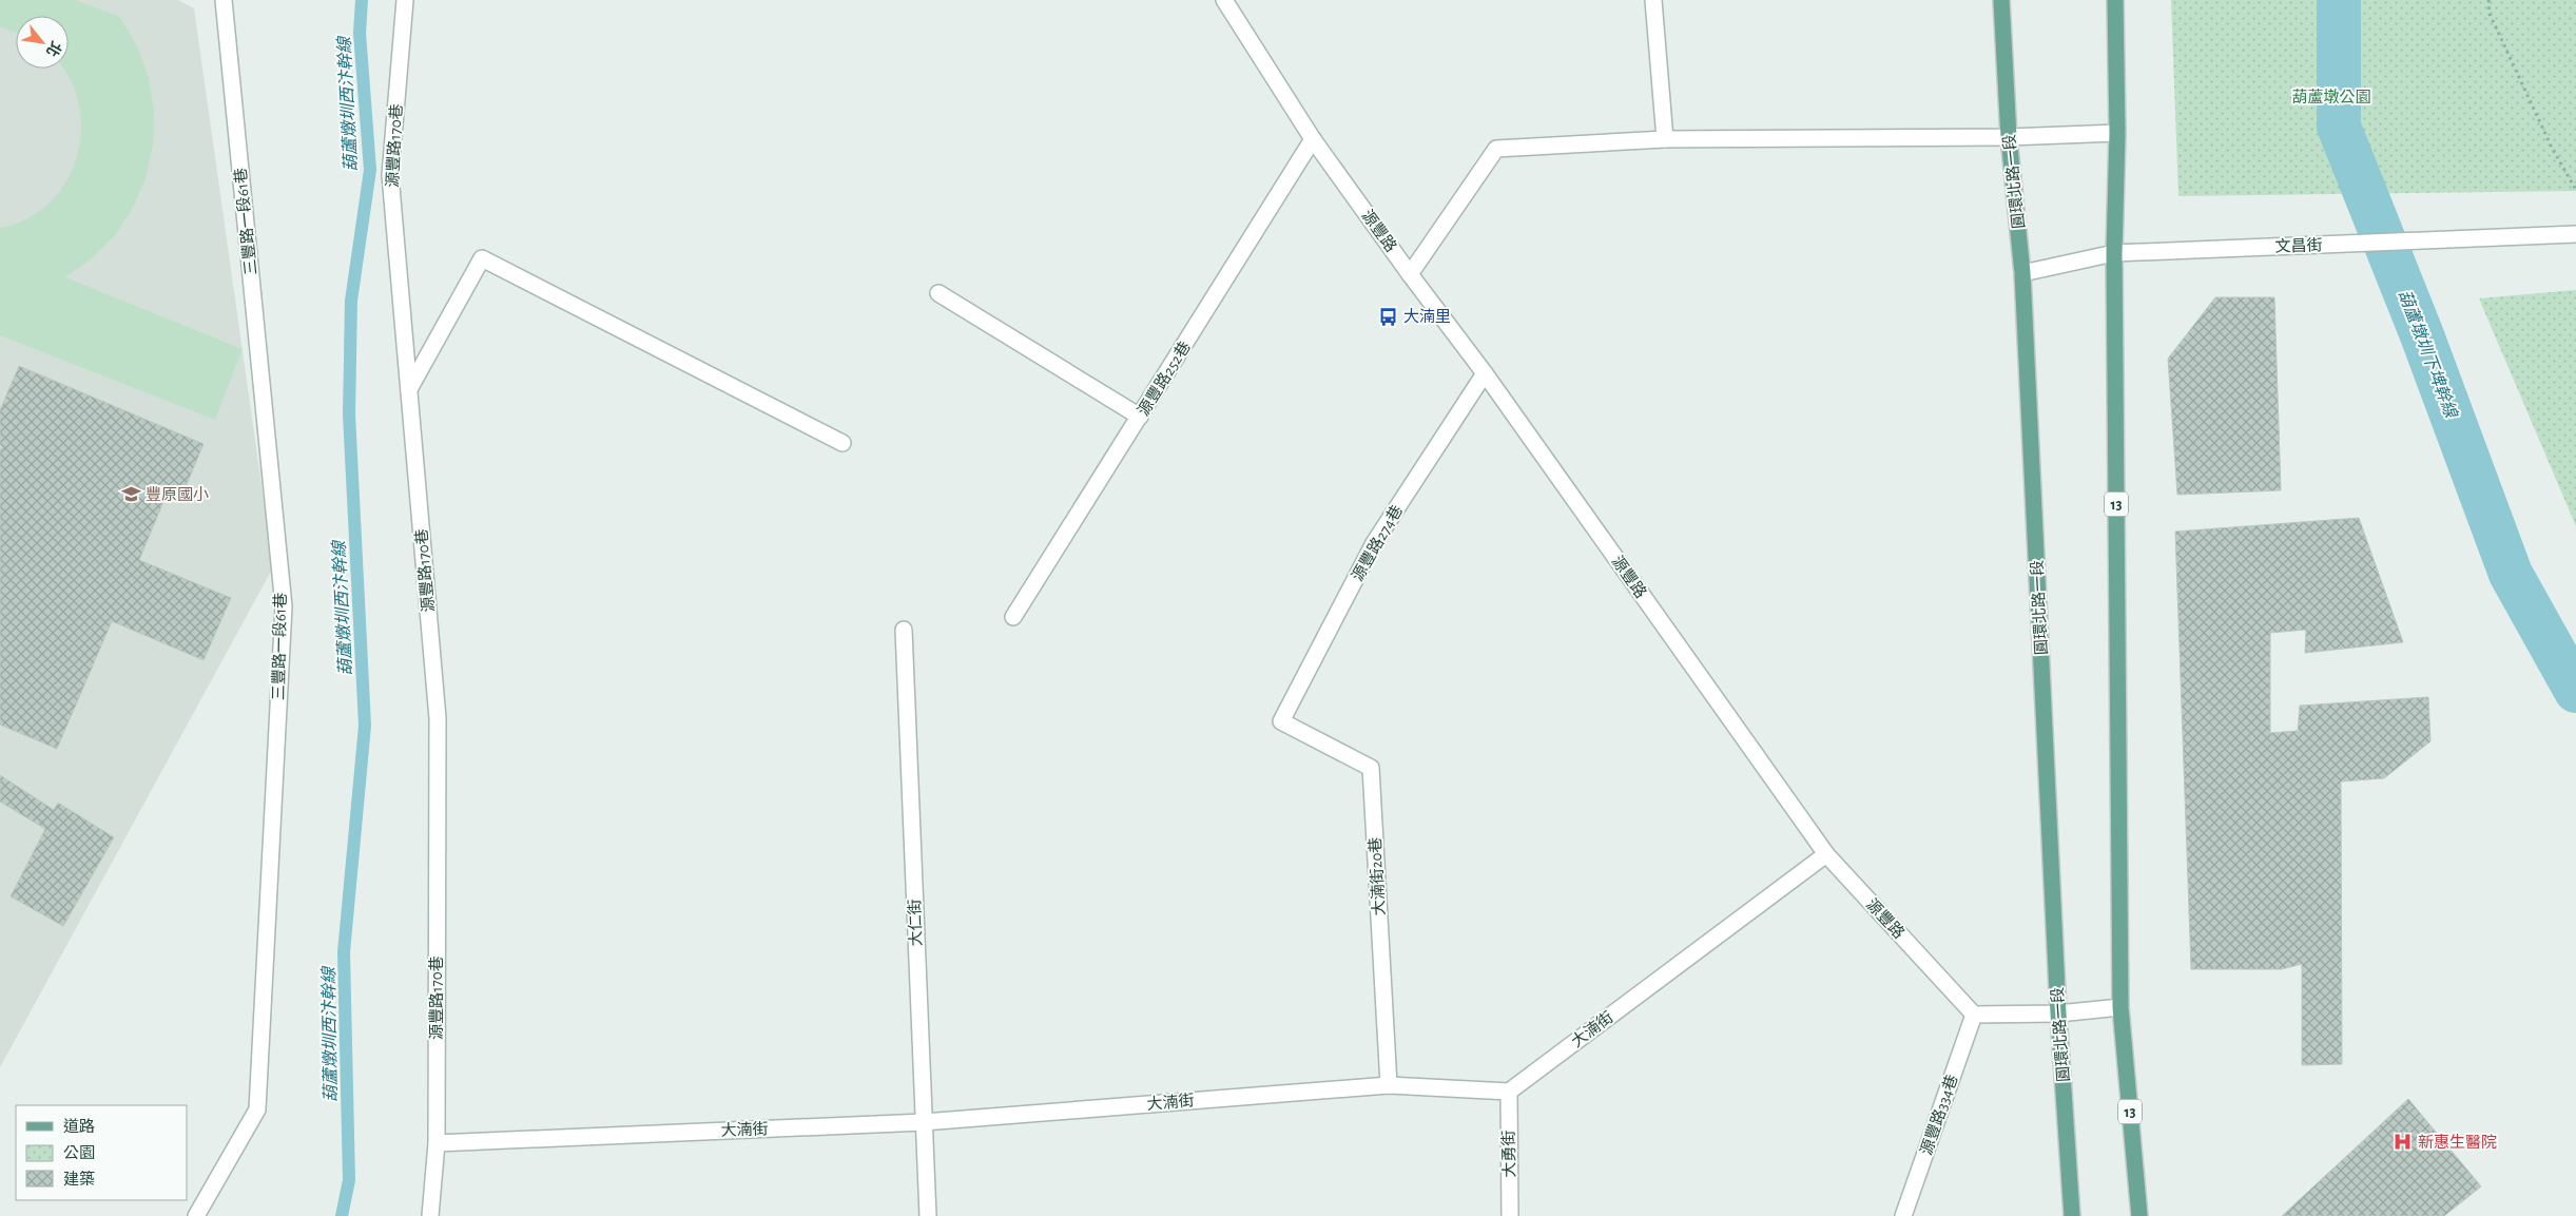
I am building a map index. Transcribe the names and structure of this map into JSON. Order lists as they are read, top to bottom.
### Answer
{
  "streets": {
    "main road": ["圓環北路一段", "13"],
    "street": [
      "源豐路170巷",
      "三豐路一段61巷",
      "源豐路",
      "文昌街",
      "源豐路252巷",
      "源豐路274巷",
      "大湳街20巷",
      "大仁街",
      "大湳街",
      "源豐路334巷",
      "大勇街"
    ]
  },
  "crossings": [
    ["源豐路170巷", "大湳街"],
    ["圓環北路一段", "文昌街"],
    ["源豐路", "源豐路252巷"],
    ["源豐路", "源豐路274巷"],
    ["源豐路", "大湳街"],
    ["源豐路", "源豐路334巷"],
    ["文昌街", "13"],
    ["源豐路274巷", "大湳街20巷"],
    ["大湳街20巷", "大湳街"],
    ["大仁街", "大湳街"],
    ["大湳街", "大勇街"]
  ],
  "water": ["葫蘆燉圳西汴幹線", "葫蘆墩圳下埤幹線"],
  "parks": ["葫蘆墩公園"],
  "places": {
    "bus stop": ["大湳里"],
    "school or university": ["豐原國小"],
    "hospital": ["新惠生醫院"]
  },
  "legend": ["道路", "公園", "建築"],
  "north": "bottom right"
}
